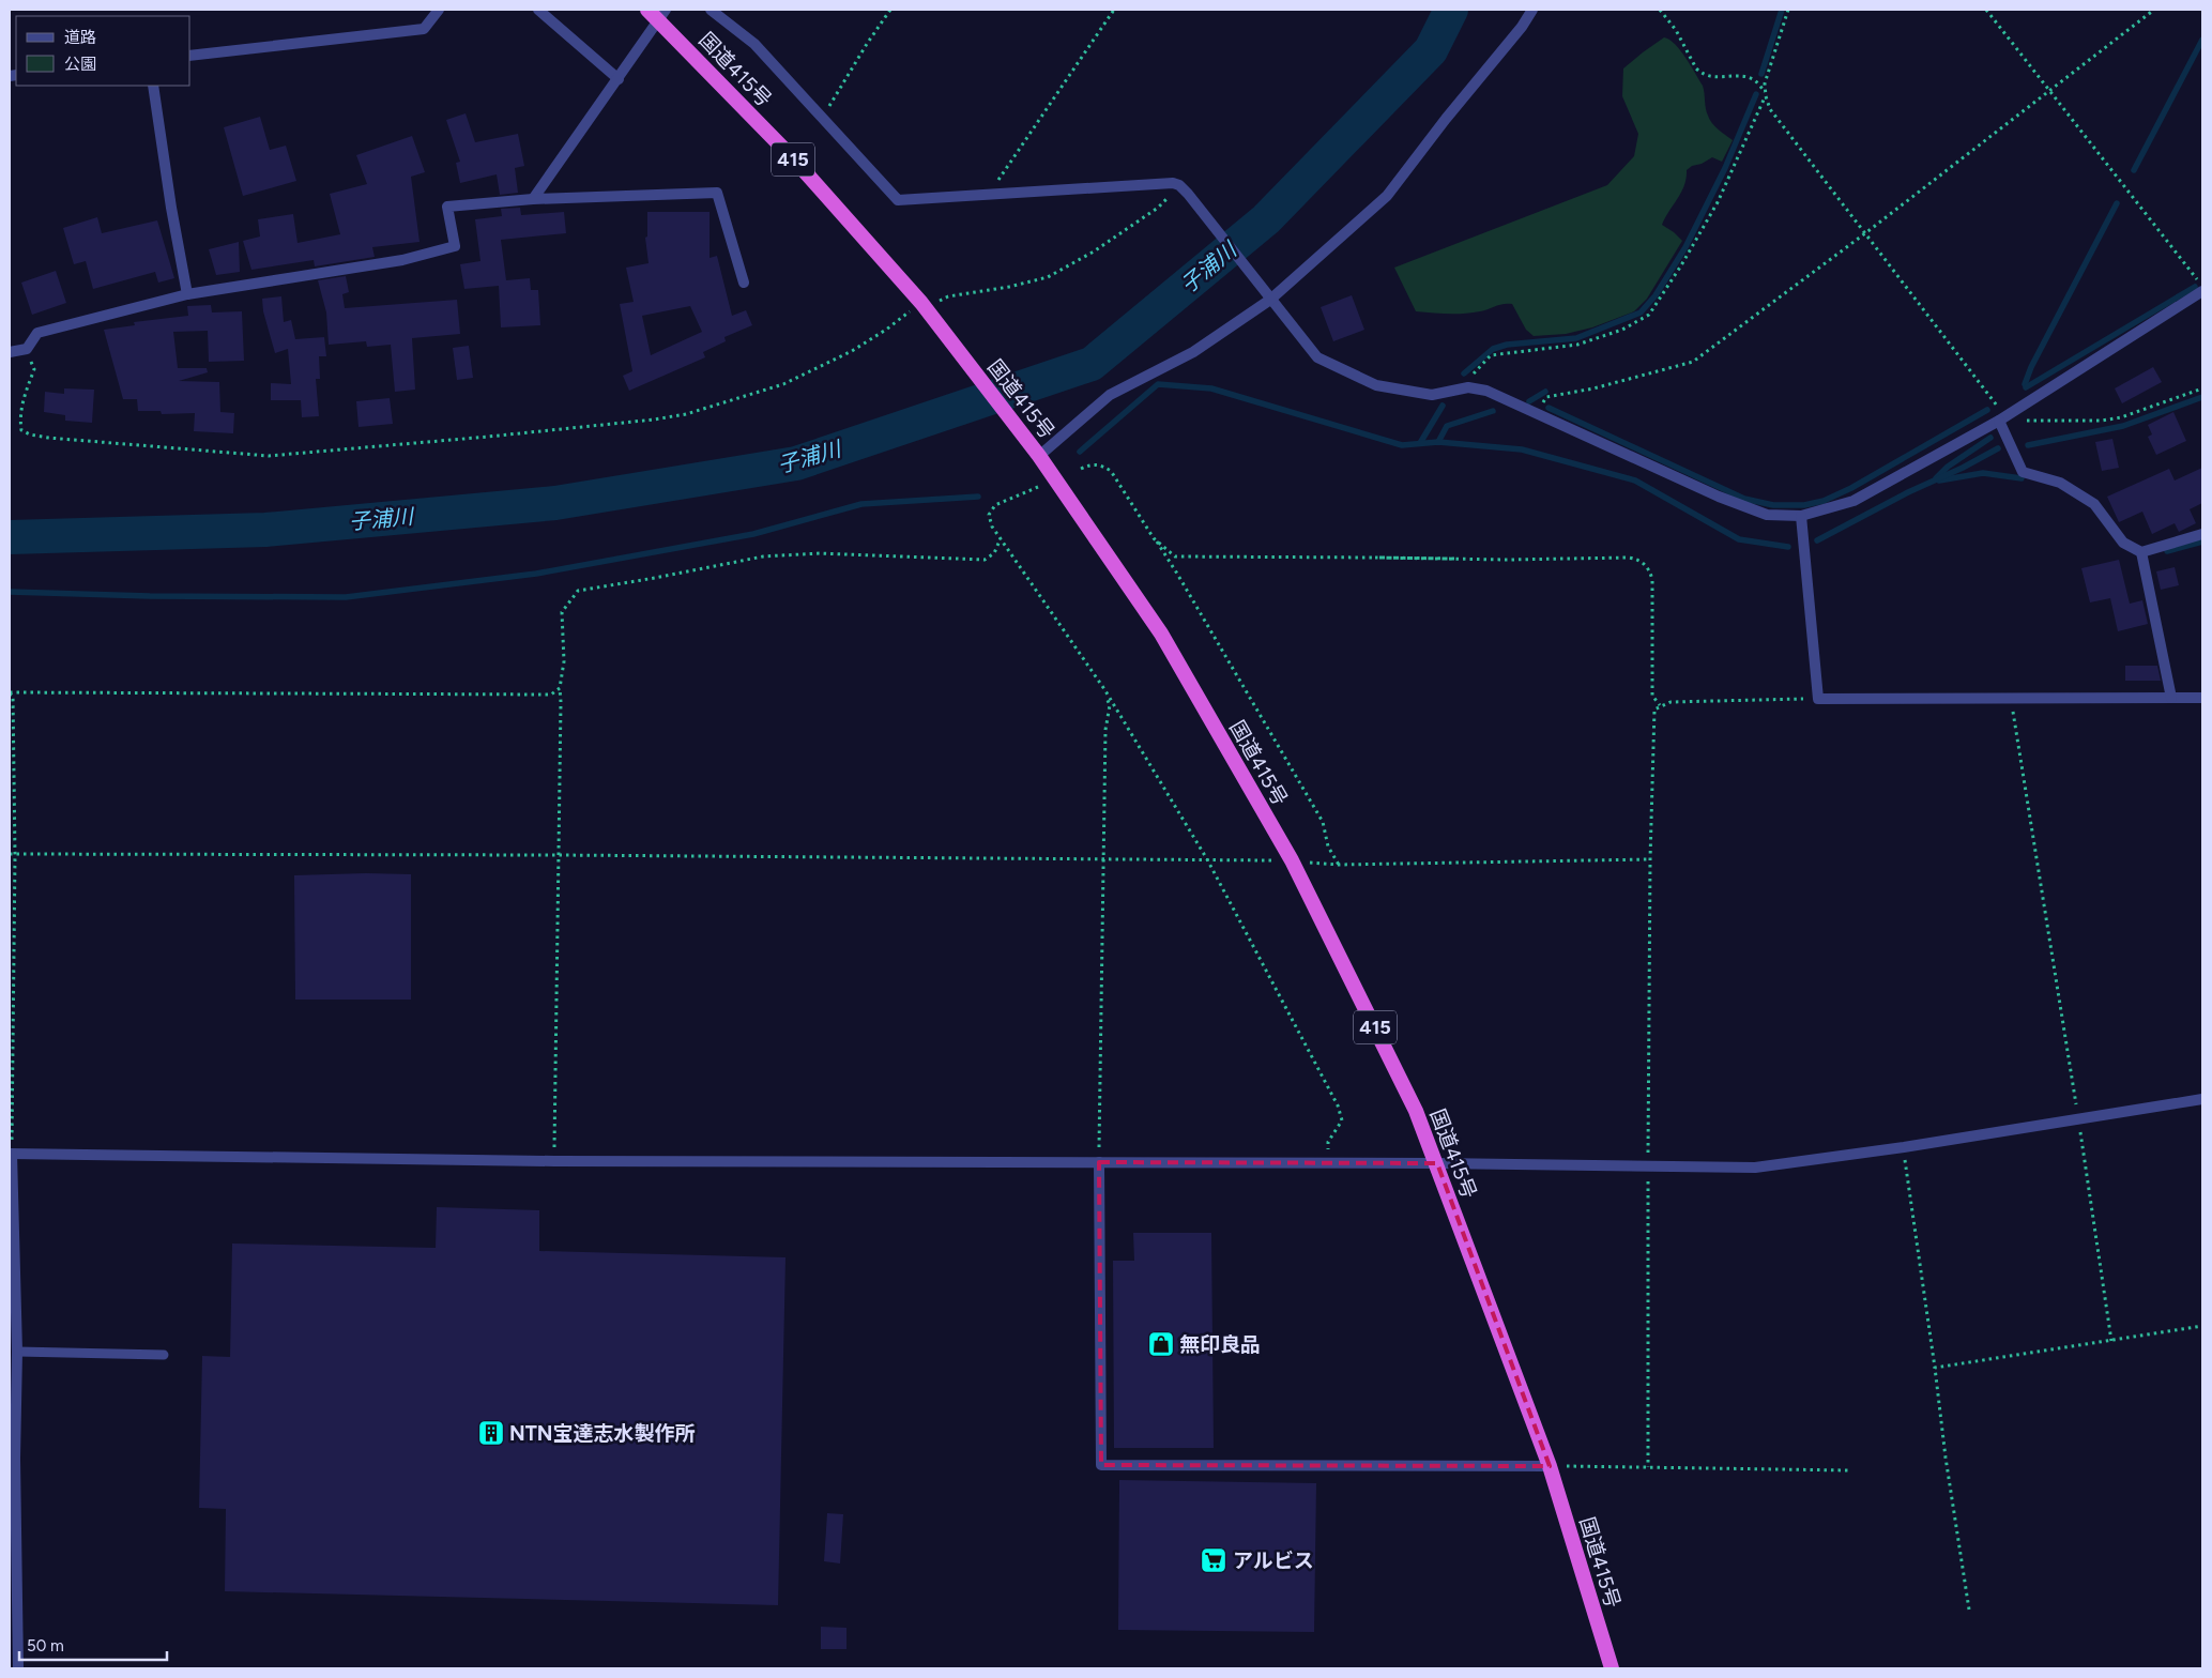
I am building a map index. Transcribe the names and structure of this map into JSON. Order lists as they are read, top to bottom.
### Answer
{
  "streets": {
    "highway": ["国道415号", "415"]
  },
  "water": ["子浦川"],
  "places": {
    "shop": ["無印良品"],
    "building": ["NTN宝達志水製作所"],
    "supermarket": ["アルビス"]
  },
  "legend": ["道路", "公園"],
  "scale_bar": "50 m"
}
